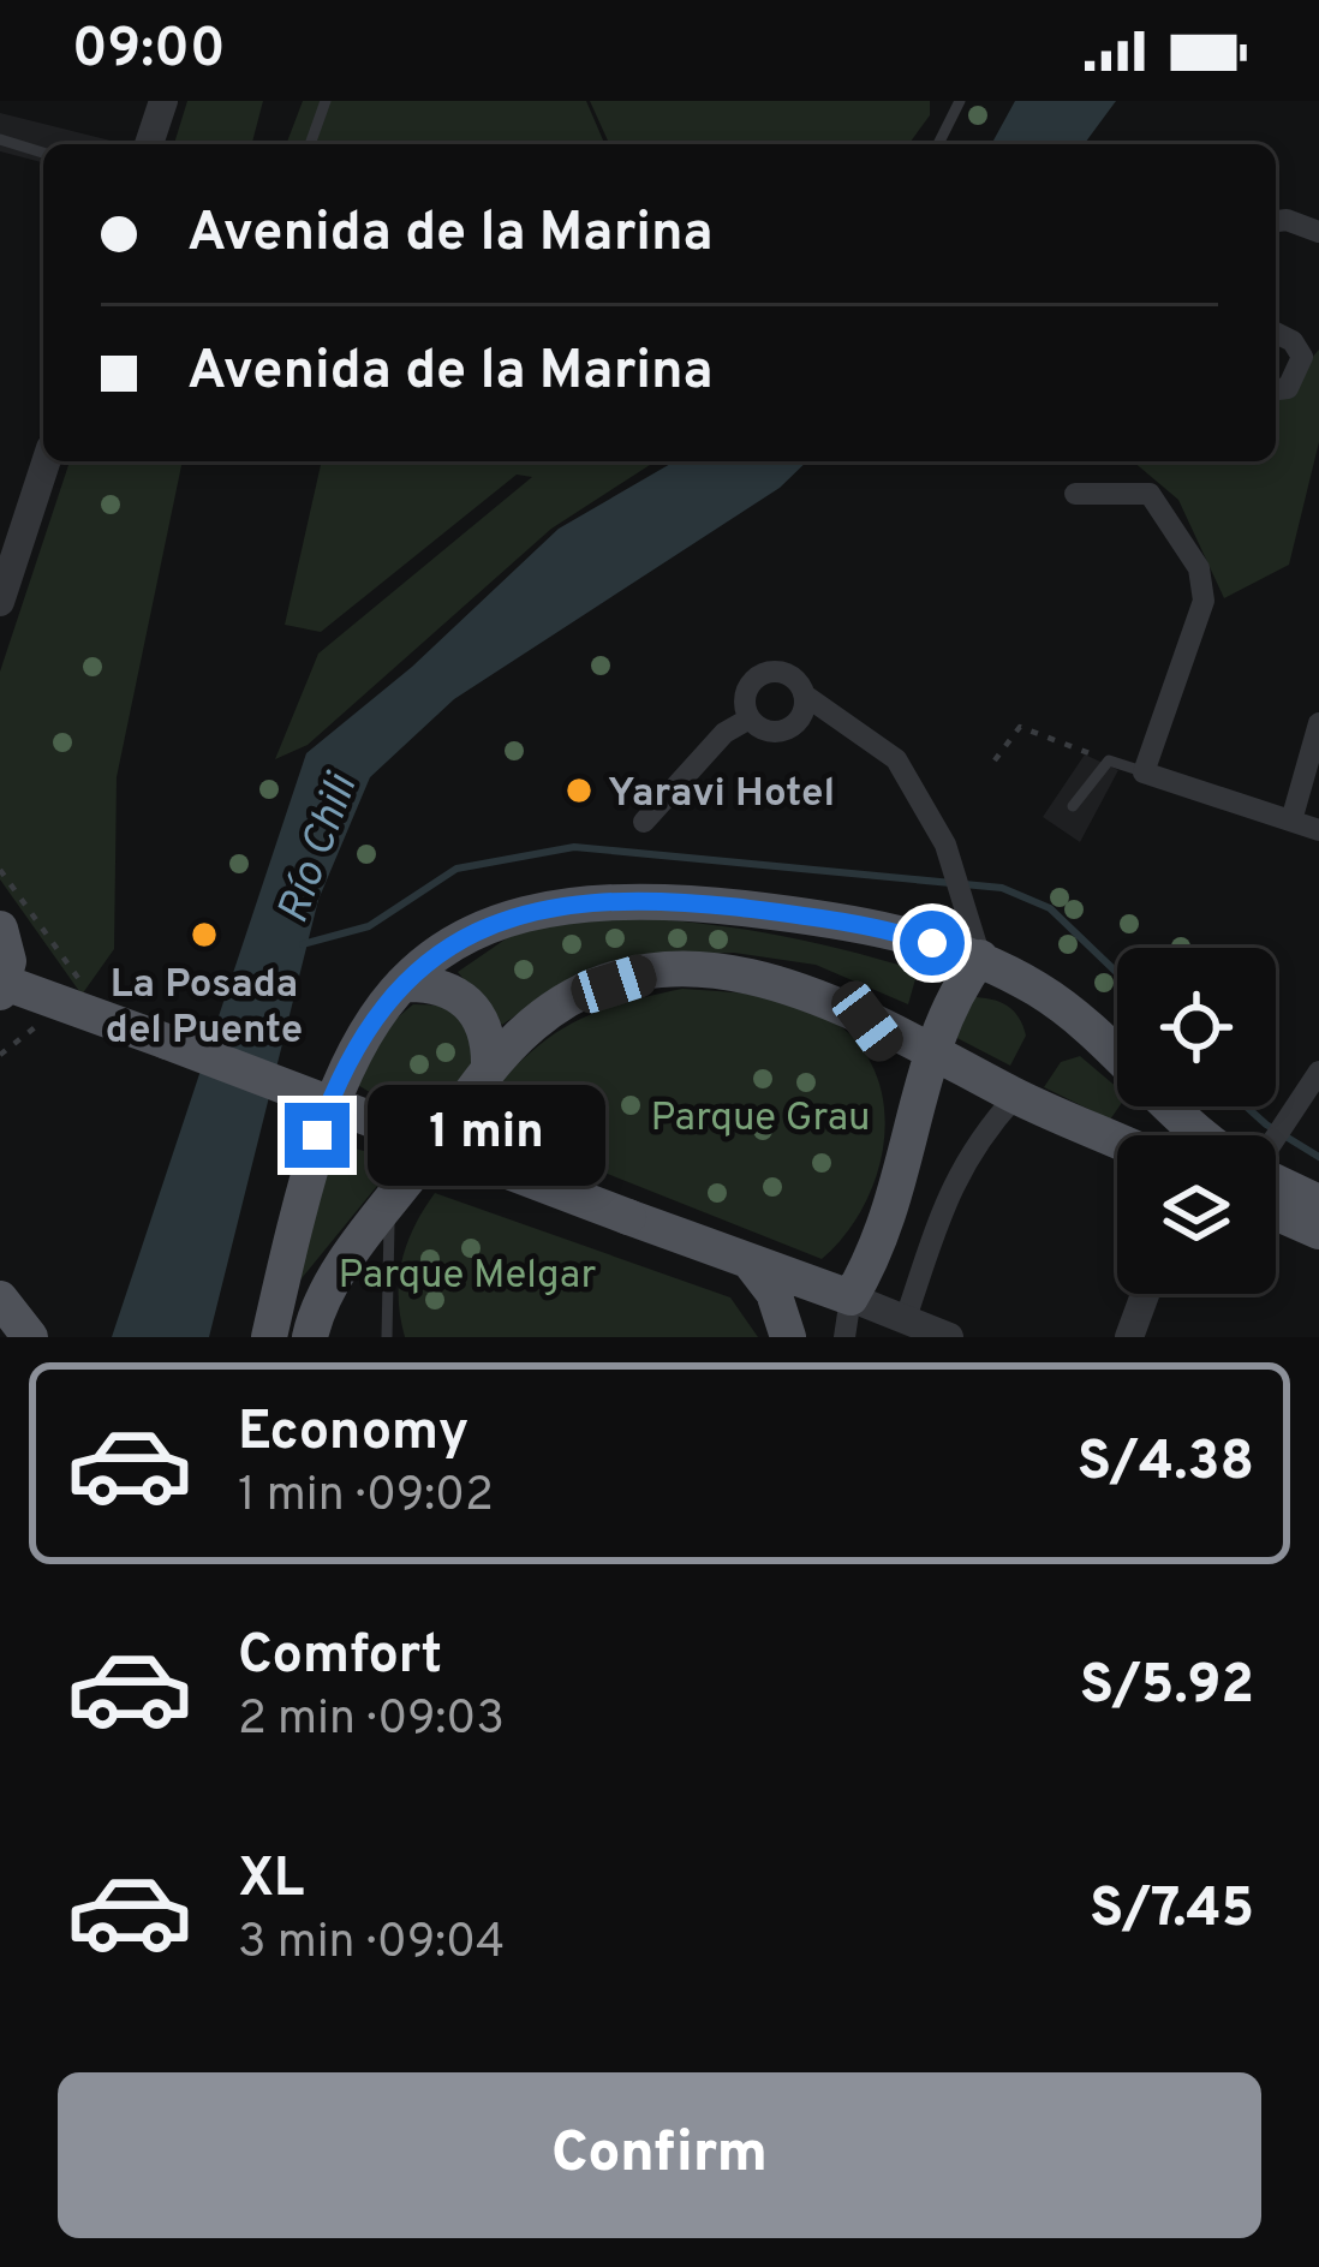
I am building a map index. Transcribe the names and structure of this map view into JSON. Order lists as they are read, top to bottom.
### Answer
{
  "water": ["Río Chili"],
  "parks": ["Parque Grau", "Parque Melgar"],
  "places": ["Yaravi Hotel", "La Posada del Puente"],
  "page": {
    "status": "09:00",
    "banner": ["Avenida de la Marina", "Avenida de la Marina"],
    "bubble": "1 min",
    "list": [
      {
        "name": "Economy",
        "note": "1 min · 09:02",
        "value": "S/4.38"
      },
      {
        "name": "Comfort",
        "note": "2 min · 09:03",
        "value": "S/5.92"
      },
      {
        "name": "XL",
        "note": "3 min · 09:04",
        "value": "S/7.45"
      }
    ],
    "buttons": "Confirm"
  }
}
